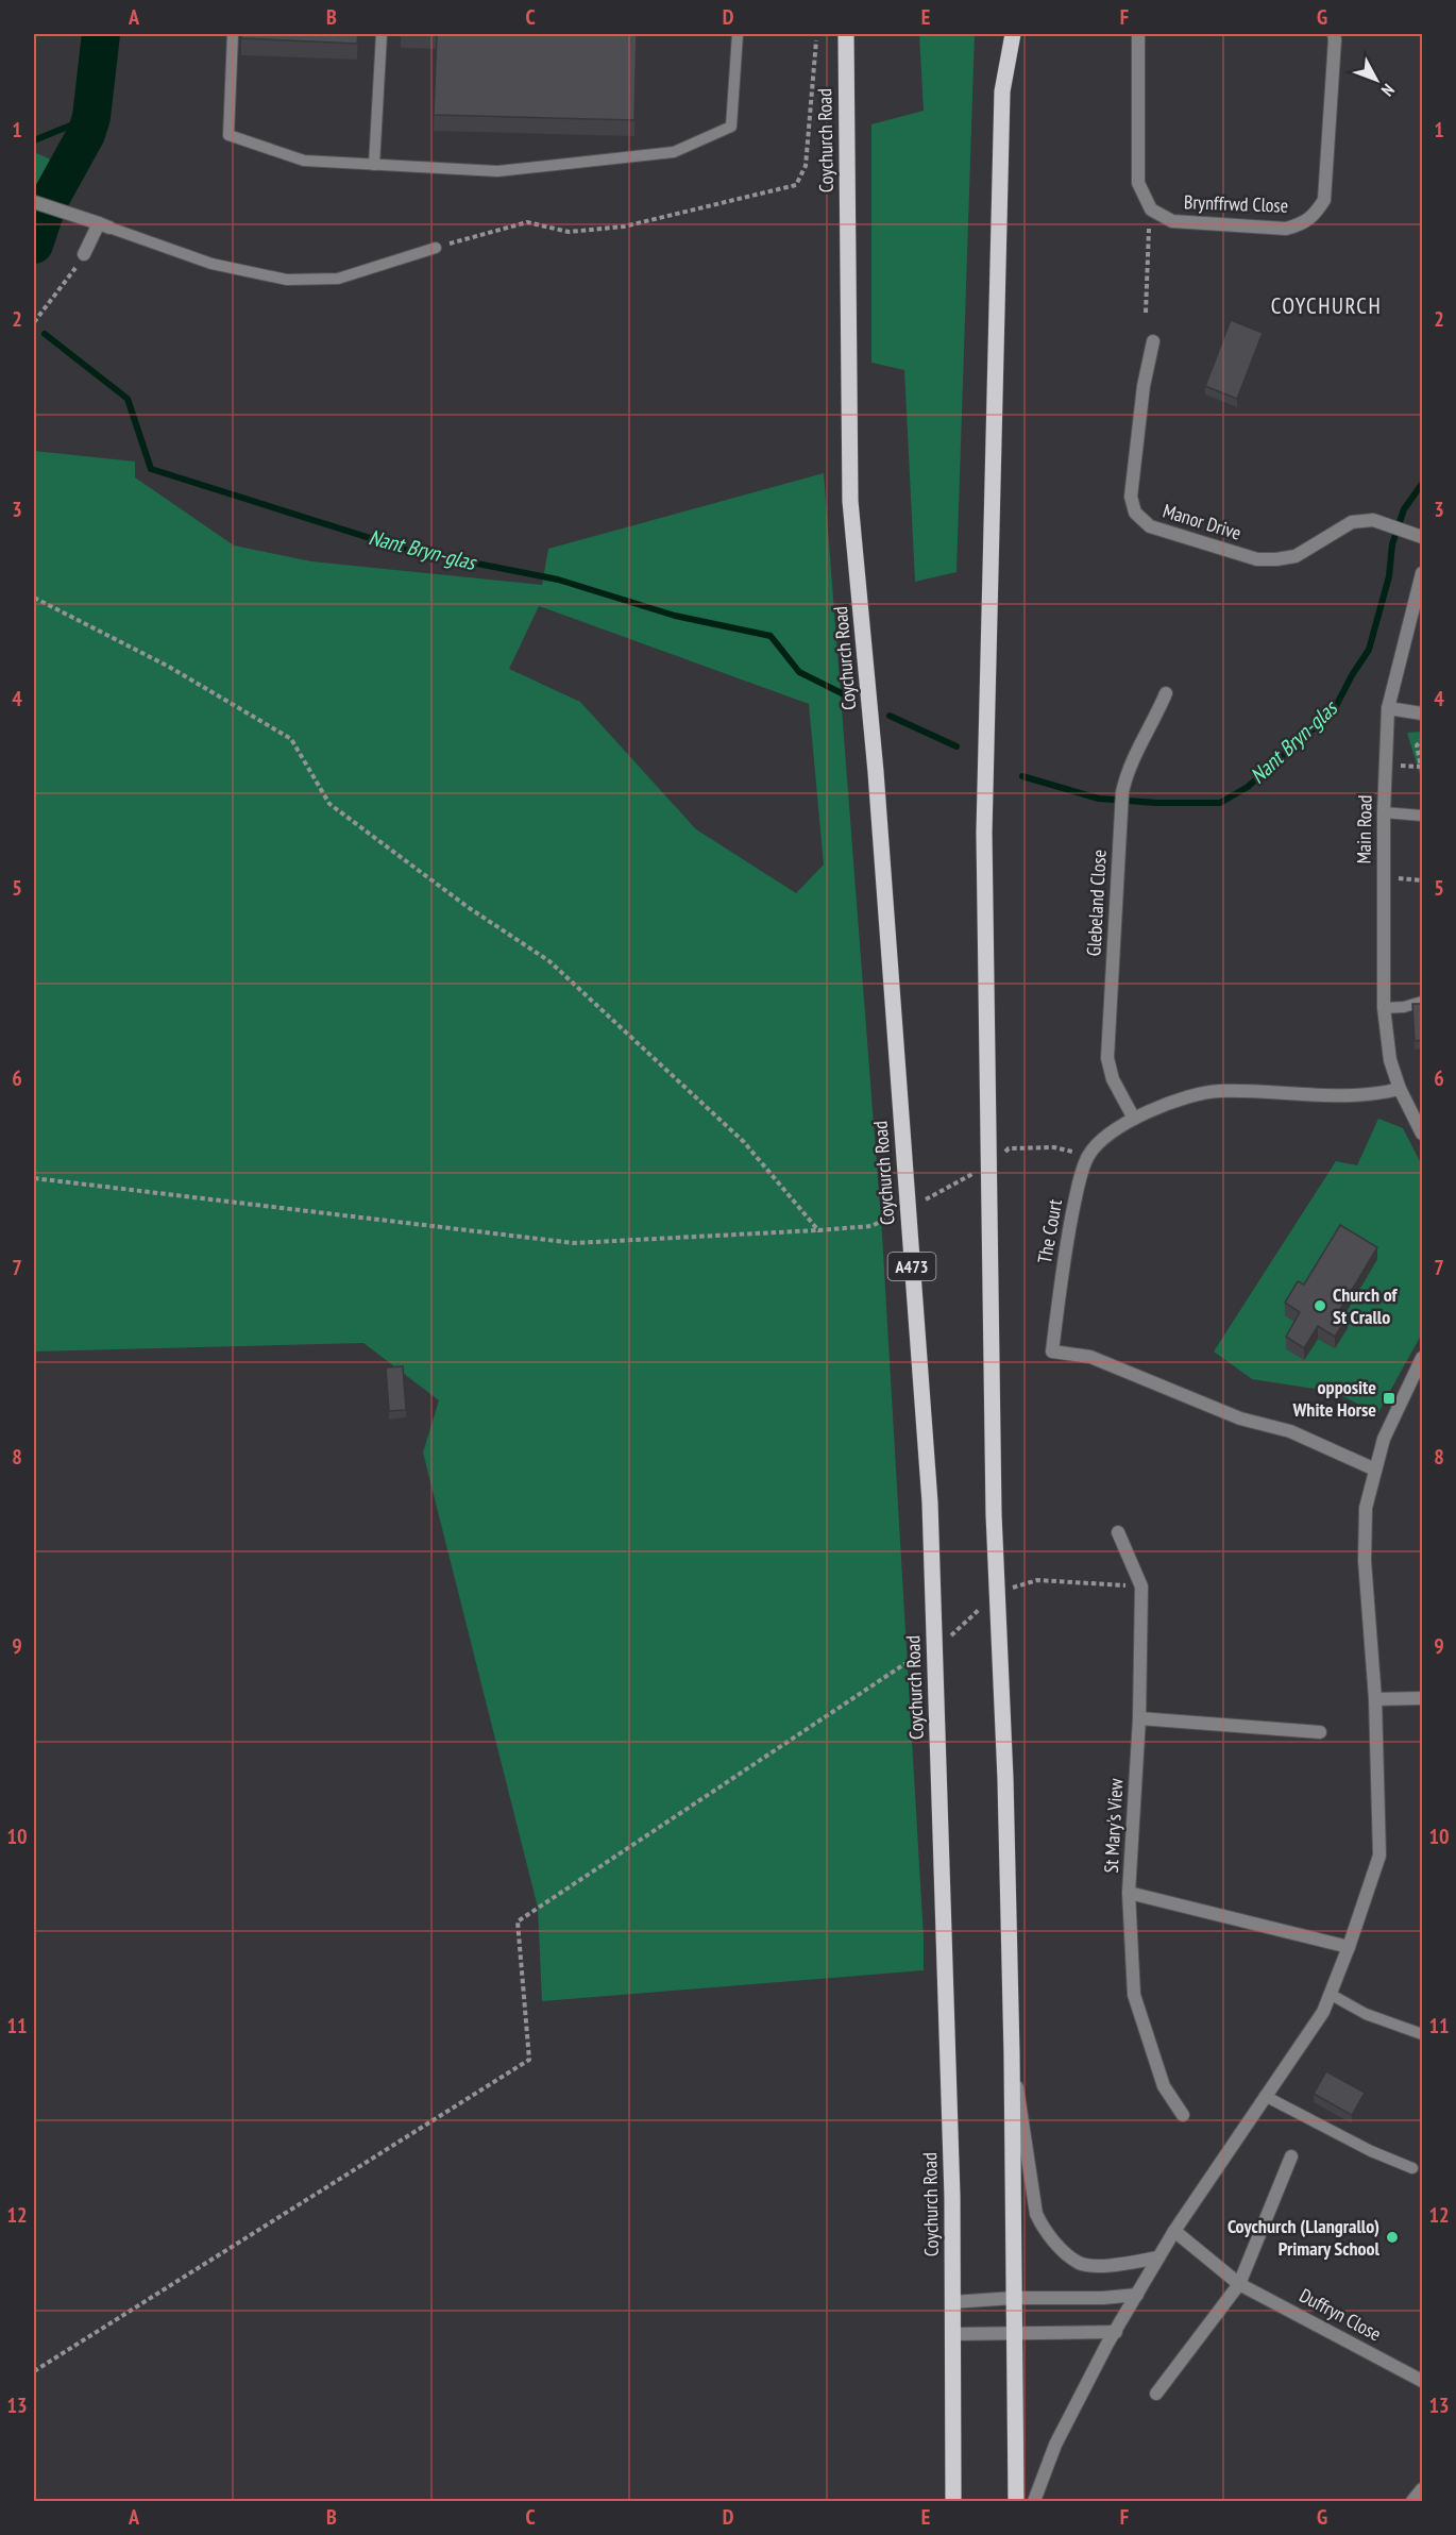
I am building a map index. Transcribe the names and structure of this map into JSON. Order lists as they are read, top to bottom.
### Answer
{
  "streets": {
    "main road": ["Coychurch Road", "A473"],
    "street": [
      "Brynffrwd Close",
      "Manor Drive",
      "Main Road",
      "Glebeland Close",
      "The Court",
      "St Mary's View",
      "Duffryn Close"
    ]
  },
  "crossings": [
    ["Main Road", "The Court"],
    ["Glebeland Close", "The Court"]
  ],
  "districts": ["COYCHURCH"],
  "water": ["Nant Bryn-glas"],
  "places": {
    "other": ["Church of St Crallo", "Coychurch (Llangrallo) Primary School"],
    "transit": ["opposite White Horse"]
  },
  "north": "bottom right",
  "grid": {
    "columns": [
      "A",
      "B",
      "C",
      "D",
      "E",
      "F",
      "G"
    ],
    "rows": [
      "1",
      "2",
      "3",
      "4",
      "5",
      "6",
      "7",
      "8",
      "9",
      "10",
      "11",
      "12",
      "13"
    ]
  }
}
